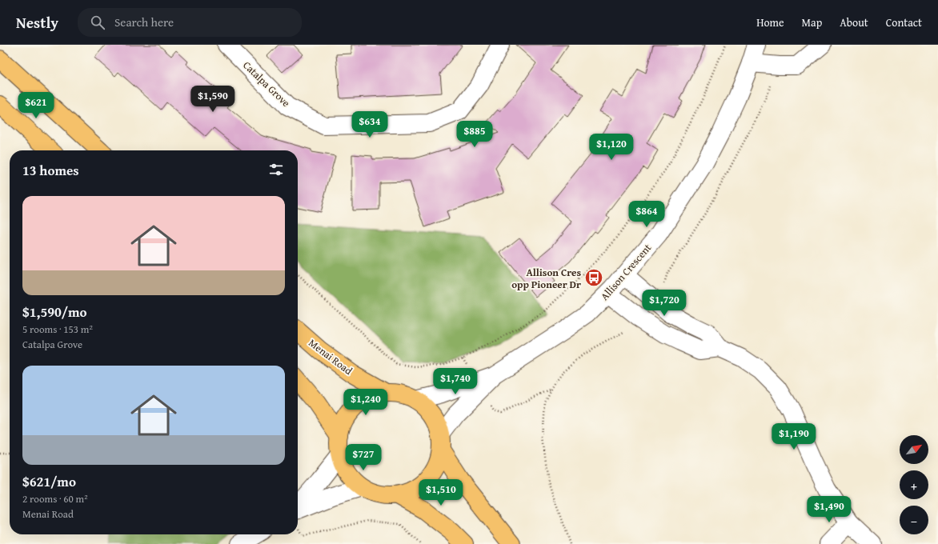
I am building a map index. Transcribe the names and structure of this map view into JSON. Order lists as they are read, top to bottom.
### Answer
{
  "streets": {
    "main road": ["Menai Road"],
    "street": ["Catalpa Grove", "Allison Crescent"]
  },
  "places": {
    "bus stop": ["Allison Cres opp Pioneer Dr"]
  },
  "north": "top right",
  "page": {
    "header": "Nestly",
    "search": "Search here",
    "nav": [
      "Home",
      "Map",
      "About",
      "Contact"
    ],
    "price": [
      "$1,590",
      "$621",
      "$634",
      "$885",
      "$1,120",
      "$864",
      "$1,720",
      "$1,740",
      "$1,240",
      "$1,190",
      "$727",
      "$1,510",
      "$1,490"
    ],
    "heading": "13 homes",
    "list": [
      {
        "name": "$1,590/mo",
        "note": "5 rooms · 153 m² · Catalpa Grove"
      },
      {
        "name": "$621/mo",
        "note": "2 rooms · 60 m² · Menai Road"
      }
    ],
    "map_buttons": ["+", "−"]
  }
}
